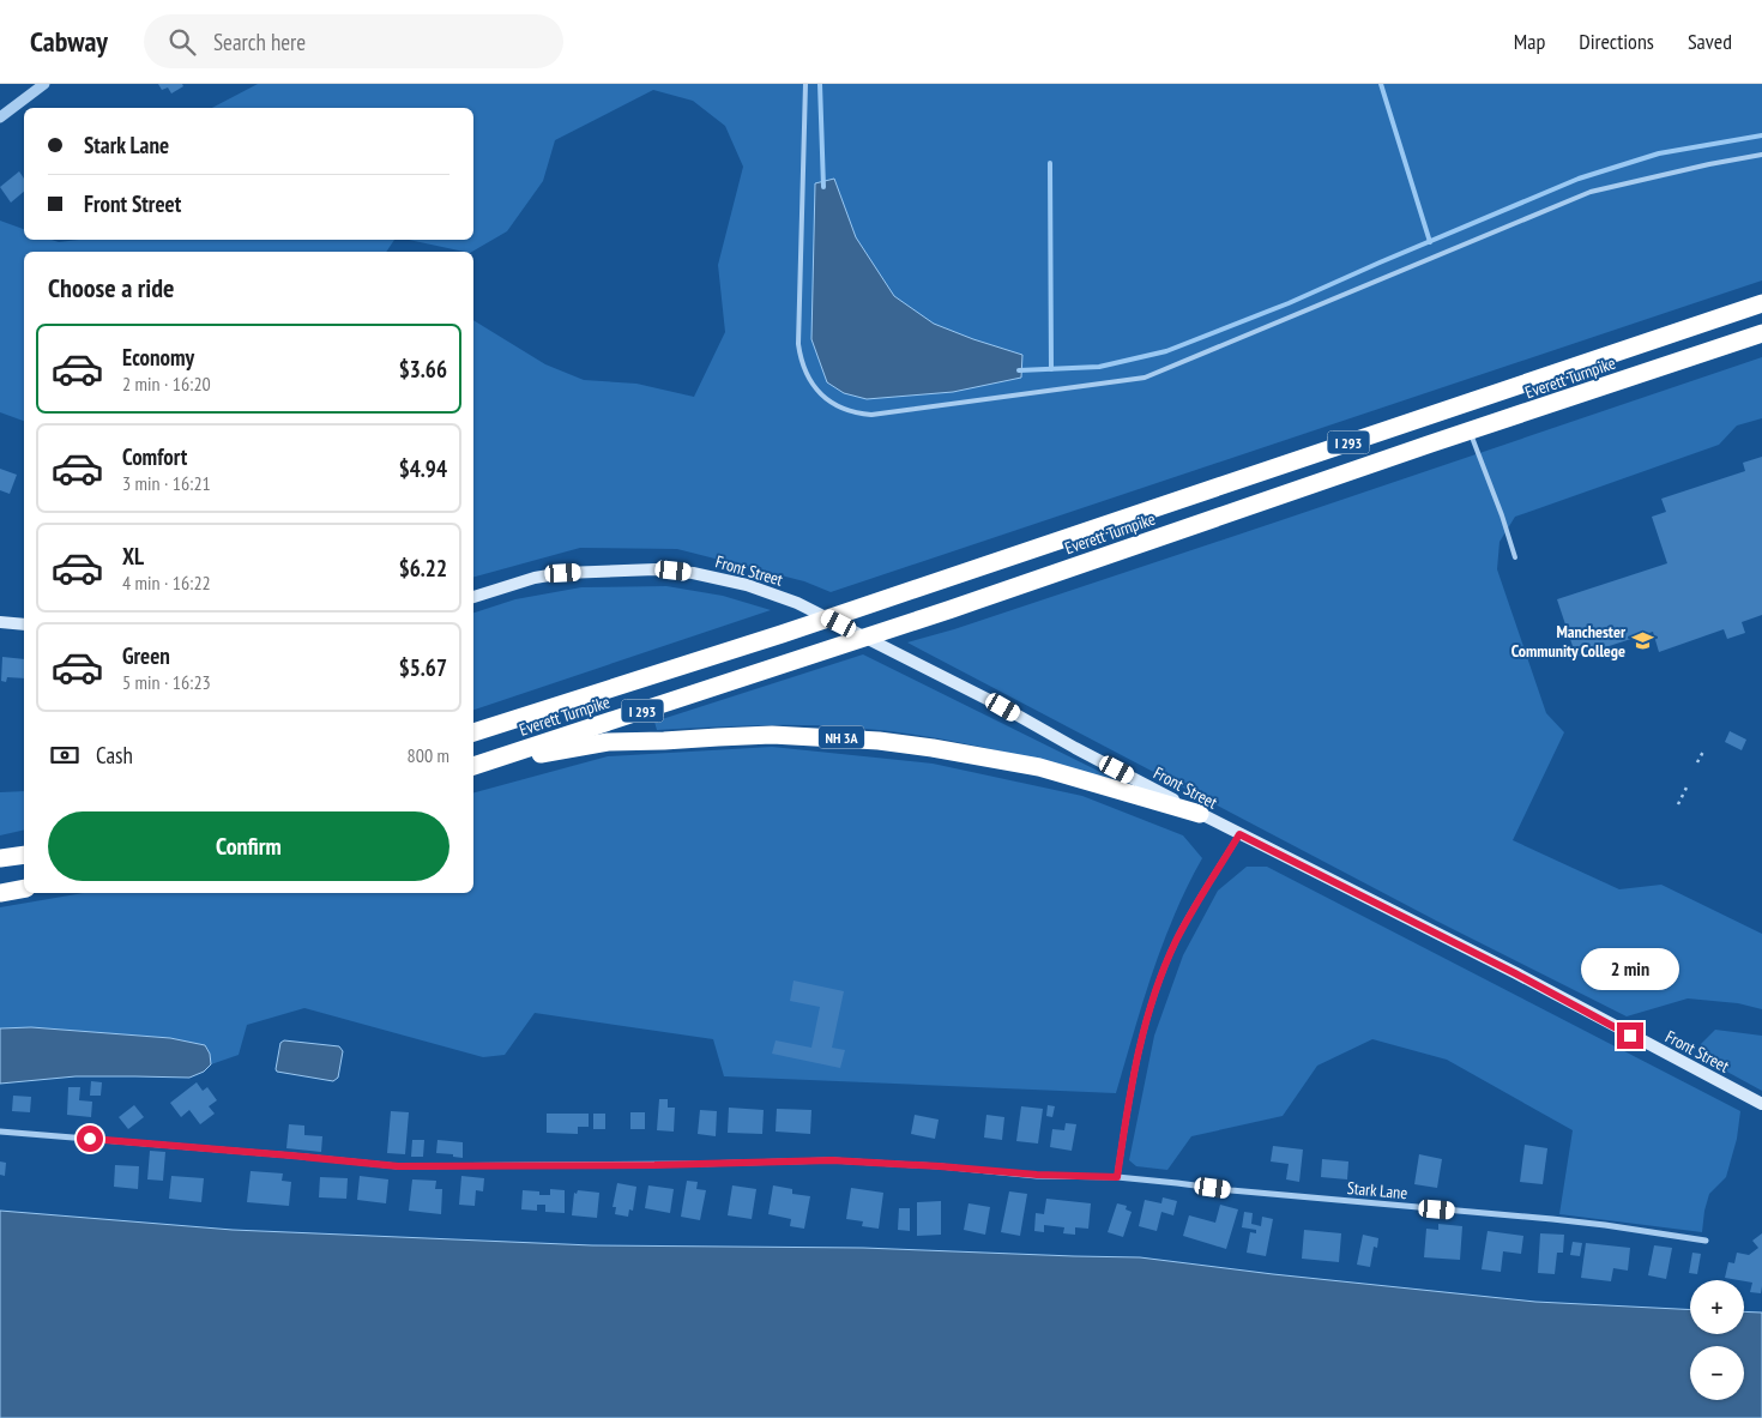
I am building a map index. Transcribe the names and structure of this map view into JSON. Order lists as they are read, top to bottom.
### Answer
{
  "streets": {
    "highway": ["Everett Turnpike", "I 293", "NH 3A"],
    "main road": ["Front Street"],
    "street": ["Stark Lane"]
  },
  "crossings": [
    ["Everett Turnpike", "NH 3A"],
    ["Front Street", "NH 3A"]
  ],
  "places": {
    "school or university": ["Manchester Community College"]
  },
  "page": {
    "header": "Cabway",
    "search": "Search here",
    "nav": ["Map", "Directions", "Saved"],
    "banner": ["Stark Lane", "Front Street"],
    "heading": "Choose a ride",
    "list": [
      {
        "name": "Economy",
        "note": "2 min · 16:20",
        "value": "$3.66"
      },
      {
        "name": "Comfort",
        "note": "3 min · 16:21",
        "value": "$4.94"
      },
      {
        "name": "XL",
        "note": "4 min · 16:22",
        "value": "$6.22"
      },
      {
        "name": "Green",
        "note": "5 min · 16:23",
        "value": "$5.67"
      }
    ],
    "pay": ["Cash", "800 m"],
    "buttons": "Confirm",
    "bubble": "2 min",
    "map_buttons": ["+", "−"]
  }
}
